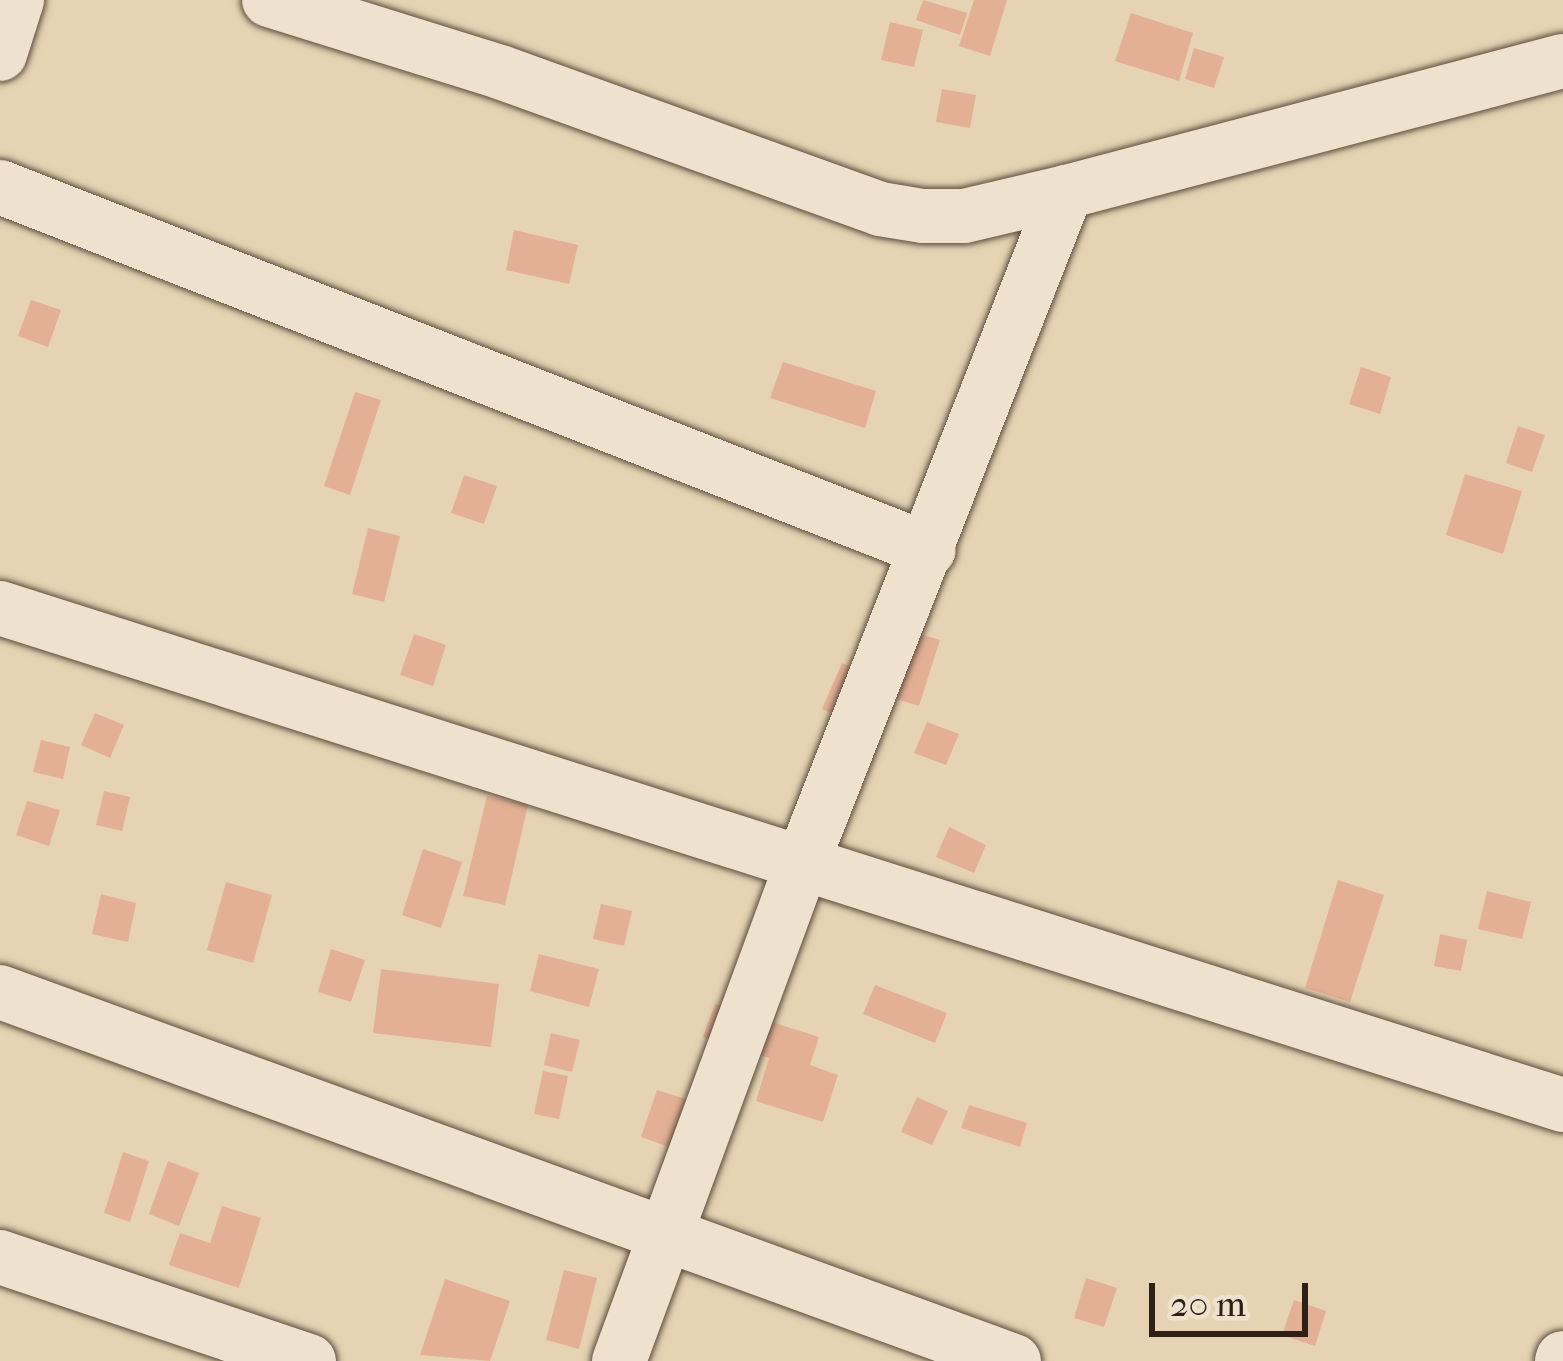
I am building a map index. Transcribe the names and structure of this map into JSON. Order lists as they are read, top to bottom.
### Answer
{
  "scale_bar": "20 m"
}
